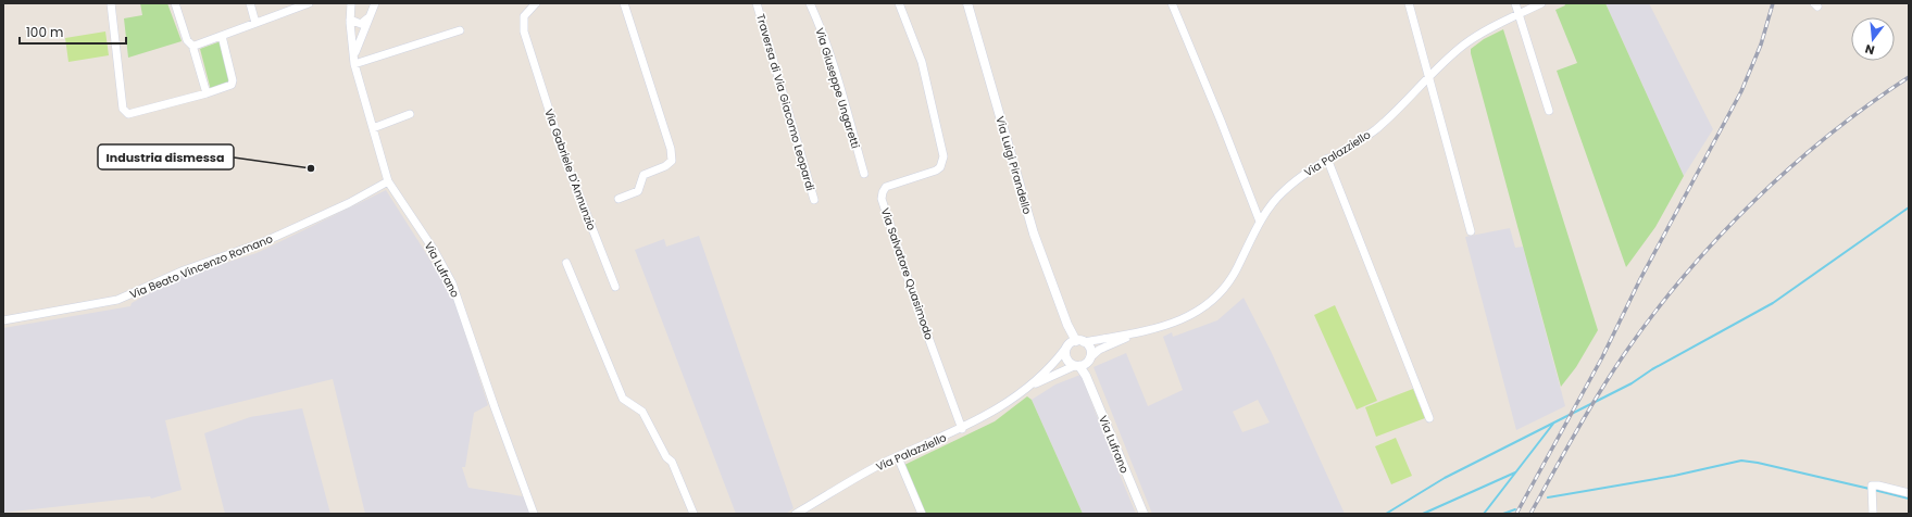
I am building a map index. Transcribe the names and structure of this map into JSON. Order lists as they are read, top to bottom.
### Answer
{
  "streets": {
    "street": [
      "Via Giuseppe Ungaretti",
      "Traversa di Via Giacomo Leopardi",
      "Via Palazziello",
      "Via Luigi Pirandello",
      "Via Gabriele D'Annunzio",
      "Via Beato Vincenzo Romano",
      "Via Lufrano",
      "Via Salvatore Quasimodo"
    ]
  },
  "crossings": [
    ["Via Palazziello", "Via Luigi Pirandello"],
    ["Via Palazziello", "Via Lufrano"],
    ["Via Palazziello", "Via Salvatore Quasimodo"],
    ["Via Luigi Pirandello", "Via Lufrano"],
    ["Via Beato Vincenzo Romano", "Via Lufrano"]
  ],
  "places": ["Industria dismessa"],
  "scale_bar": "100 m",
  "north": "bottom"
}
